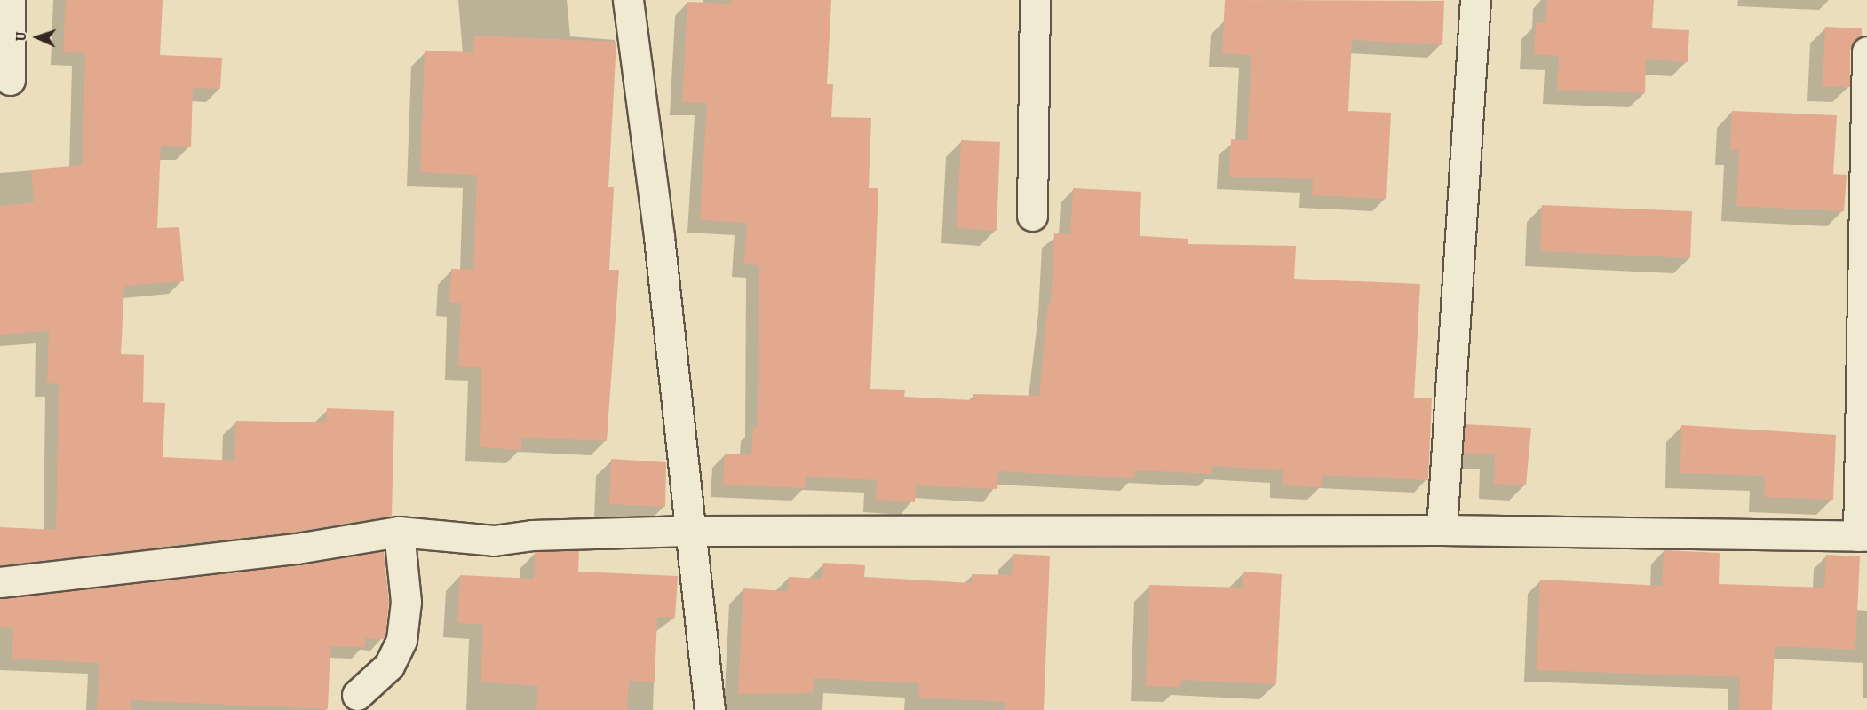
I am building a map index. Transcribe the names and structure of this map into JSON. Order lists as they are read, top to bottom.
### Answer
{
  "north": "left"
}
